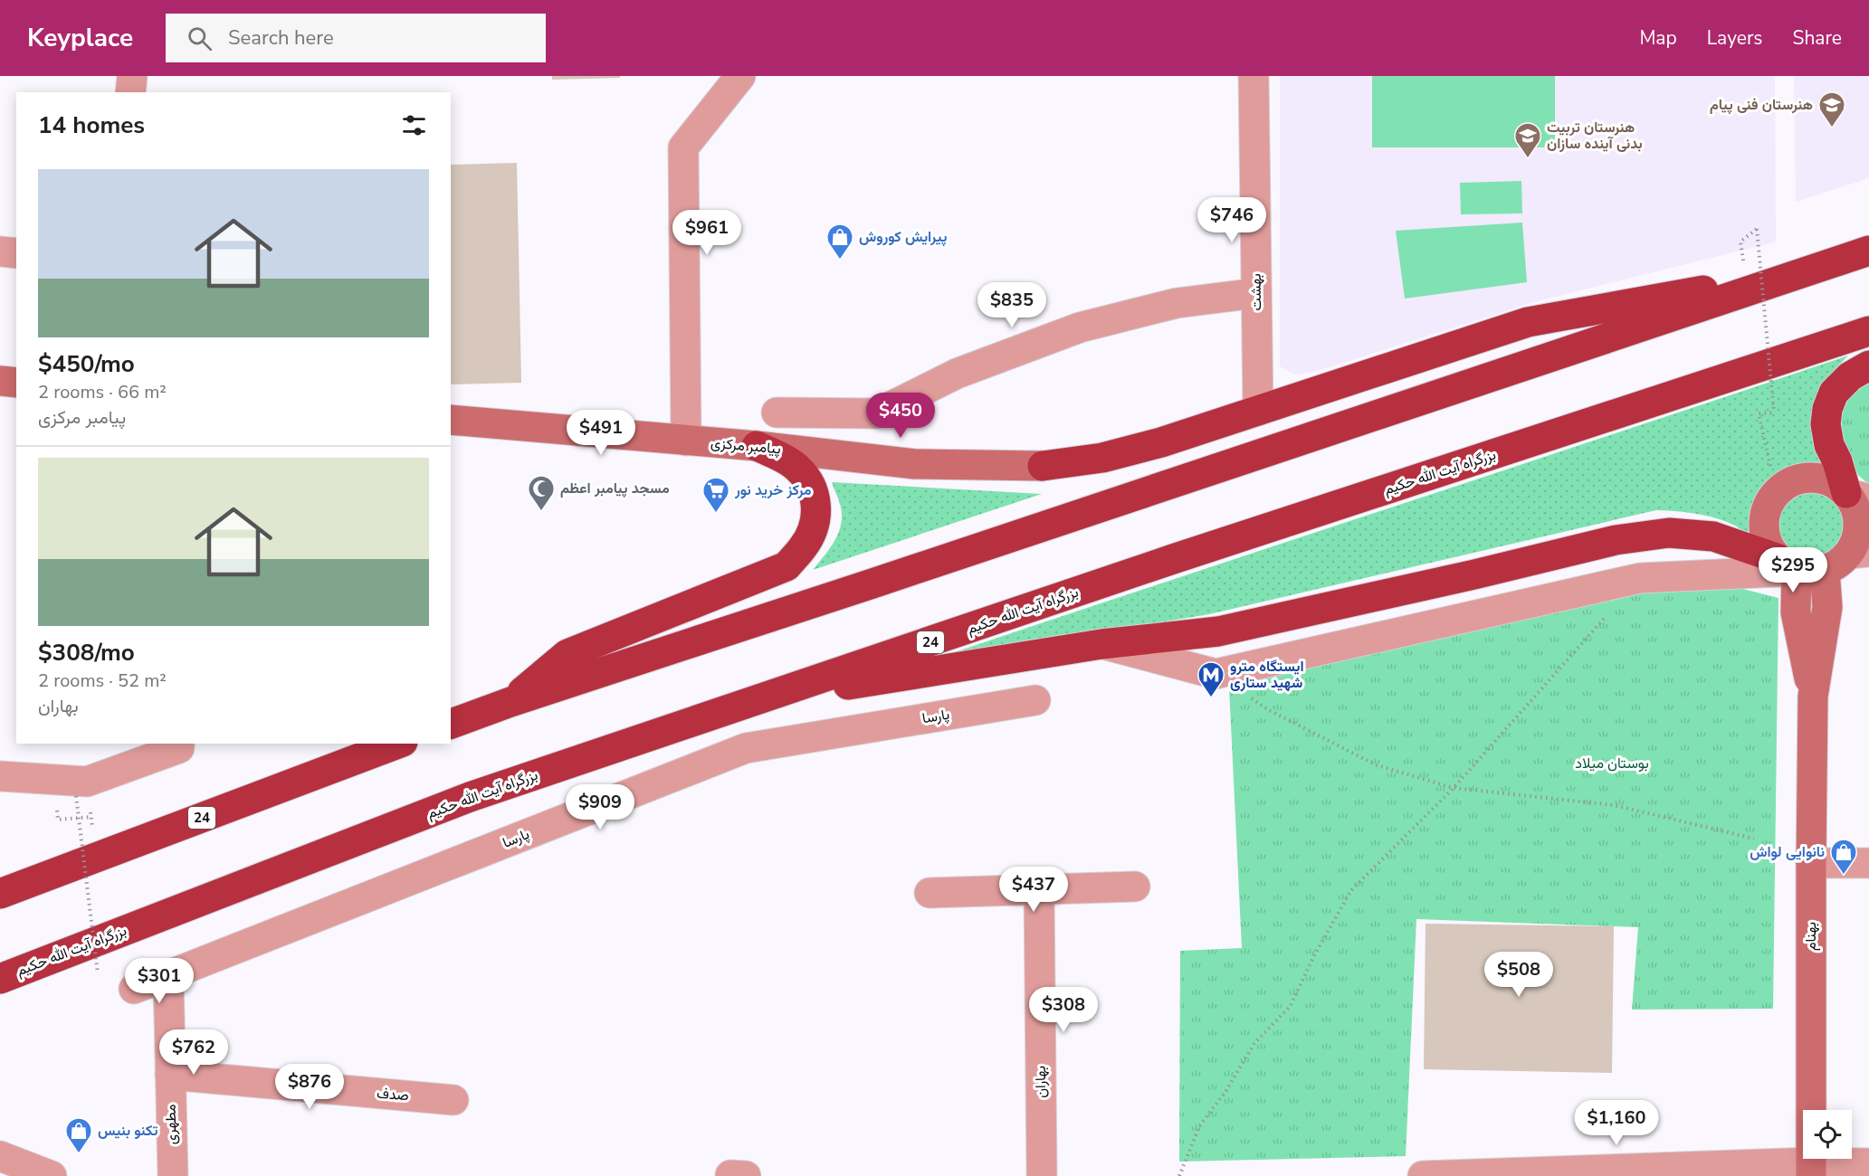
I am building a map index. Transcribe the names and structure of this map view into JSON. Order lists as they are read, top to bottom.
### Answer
{
  "streets": {
    "highway": ["بزرگراه آیت الله حکیم", "24"],
    "main road": ["پیامبر مرکزی", "بهنام"],
    "street": [
      "بهشت",
      "پارسا",
      "بهاران",
      "صدف",
      "مطهری"
    ]
  },
  "crossings": [
    ["پارسا", "مطهری"],
    ["صدف", "مطهری"]
  ],
  "parks": ["بوستان میلاد"],
  "places": {
    "school or university": ["هنرستان فنی پیام", "هنرستان تربیت بدنی آینده سازان"],
    "shop": ["پیرایش کوروش", "نانوایی لواش", "تکنو بنیس"],
    "mosque": ["مسجد پیامبر اعظم"],
    "supermarket": ["مرکز خرید نور"],
    "metro station": ["ایستگاه مترو شهید ستاری"]
  },
  "page": {
    "header": "Keyplace",
    "search": "Search here",
    "nav": ["Map", "Layers", "Share"],
    "heading": "14 homes",
    "list": [
      {
        "name": "$450/mo",
        "note": "2 rooms · 66 m² · پیامبر مرکزی"
      },
      {
        "name": "$308/mo",
        "note": "2 rooms · 52 m² · بهاران"
      }
    ],
    "price": [
      "$746",
      "$961",
      "$835",
      "$450",
      "$491",
      "$295",
      "$909",
      "$437",
      "$508",
      "$301",
      "$308",
      "$762",
      "$876",
      "$1,160"
    ]
  }
}
